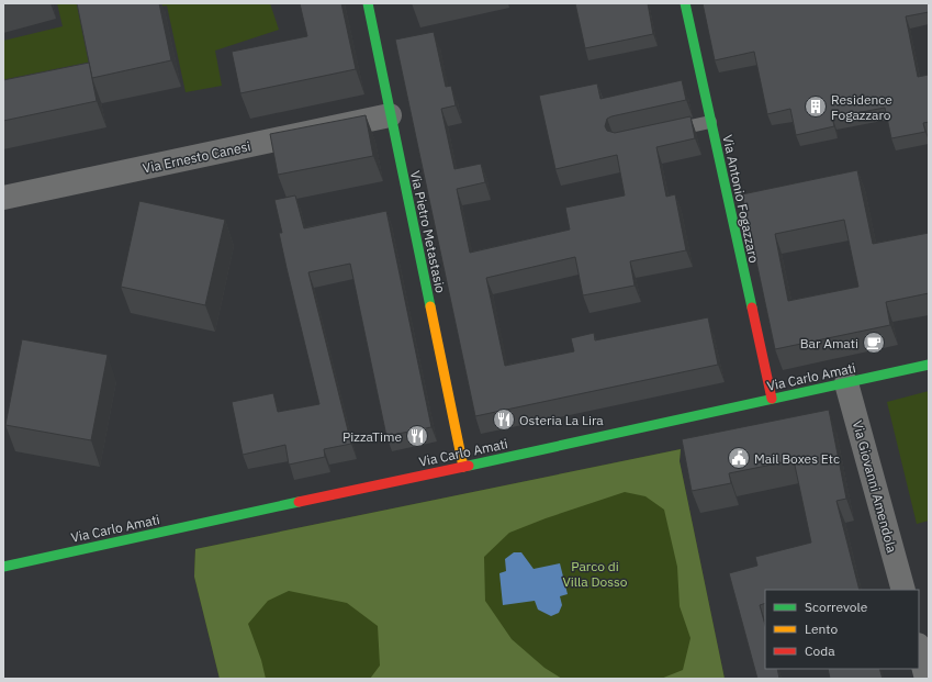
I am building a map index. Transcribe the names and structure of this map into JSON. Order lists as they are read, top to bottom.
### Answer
{
  "streets": {
    "street": [
      "Via Ernesto Canesi",
      "Via Antonio Fogazzaro",
      "Via Pietro Metastasio",
      "Via Carlo Amati",
      "Via Giovanni Amendola"
    ]
  },
  "crossings": [
    ["Via Ernesto Canesi", "Via Pietro Metastasio"],
    ["Via Antonio Fogazzaro", "Via Carlo Amati"],
    ["Via Pietro Metastasio", "Via Carlo Amati"],
    ["Via Carlo Amati", "Via Giovanni Amendola"]
  ],
  "parks": ["Parco di Villa Dosso"],
  "places": {
    "building": ["Residence Fogazzaro"],
    "cafe": ["Bar Amati"],
    "restaurant": ["Osteria La Lira", "PizzaTime"],
    "public building": ["Mail Boxes Etc"]
  },
  "legend": ["Scorrevole", "Lento", "Coda"]
}
